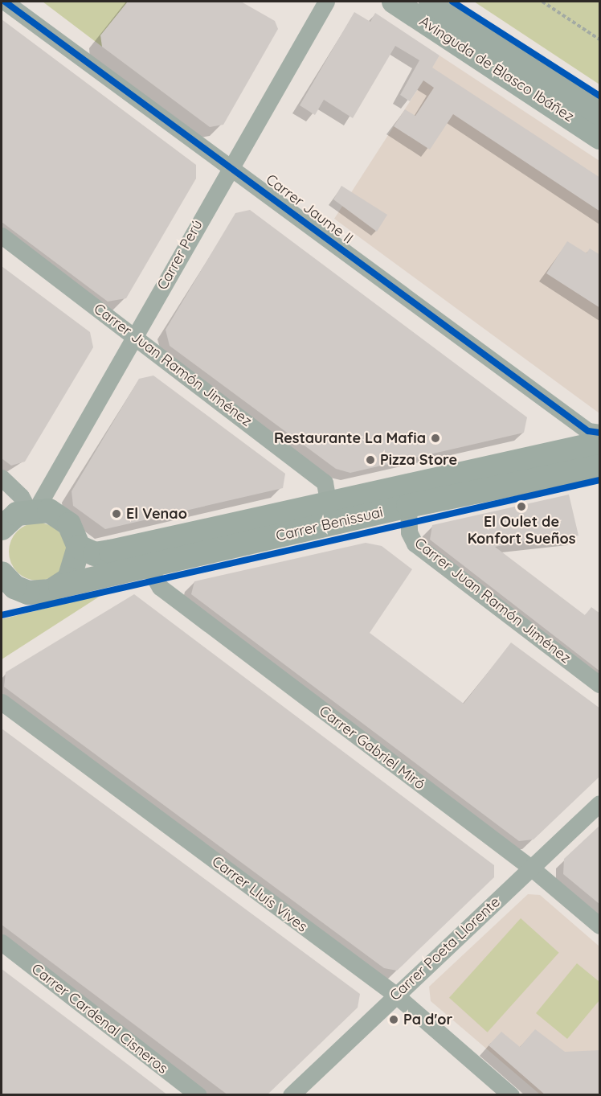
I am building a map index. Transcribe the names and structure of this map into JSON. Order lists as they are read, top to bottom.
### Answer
{
  "streets": {
    "street": [
      "Avinguda de Blasco Ibáñez",
      "Carrer Jaume II",
      "Carrer Perú",
      "Carrer Juan Ramón Jiménez",
      "Carrer Benissuai",
      "Carrer Gabriel Miró",
      "Carrer Lluís Vives",
      "Carrer Poeta Llorente",
      "Carrer Cardenal Cisneros"
    ]
  },
  "crossings": [
    ["Carrer Jaume II", "Carrer Perú"],
    ["Carrer Perú", "Carrer Juan Ramón Jiménez"],
    ["Carrer Juan Ramón Jiménez", "Carrer Benissuai"],
    ["Carrer Benissuai", "Carrer Gabriel Miró"],
    ["Carrer Gabriel Miró", "Carrer Poeta Llorente"],
    ["Carrer Lluís Vives", "Carrer Poeta Llorente"]
  ],
  "places": [
    "Restaurante La Mafia",
    "Pizza Store",
    "El Oulet de Konfort Sueños",
    "El Venao",
    "Pa d'or"
  ]
}
